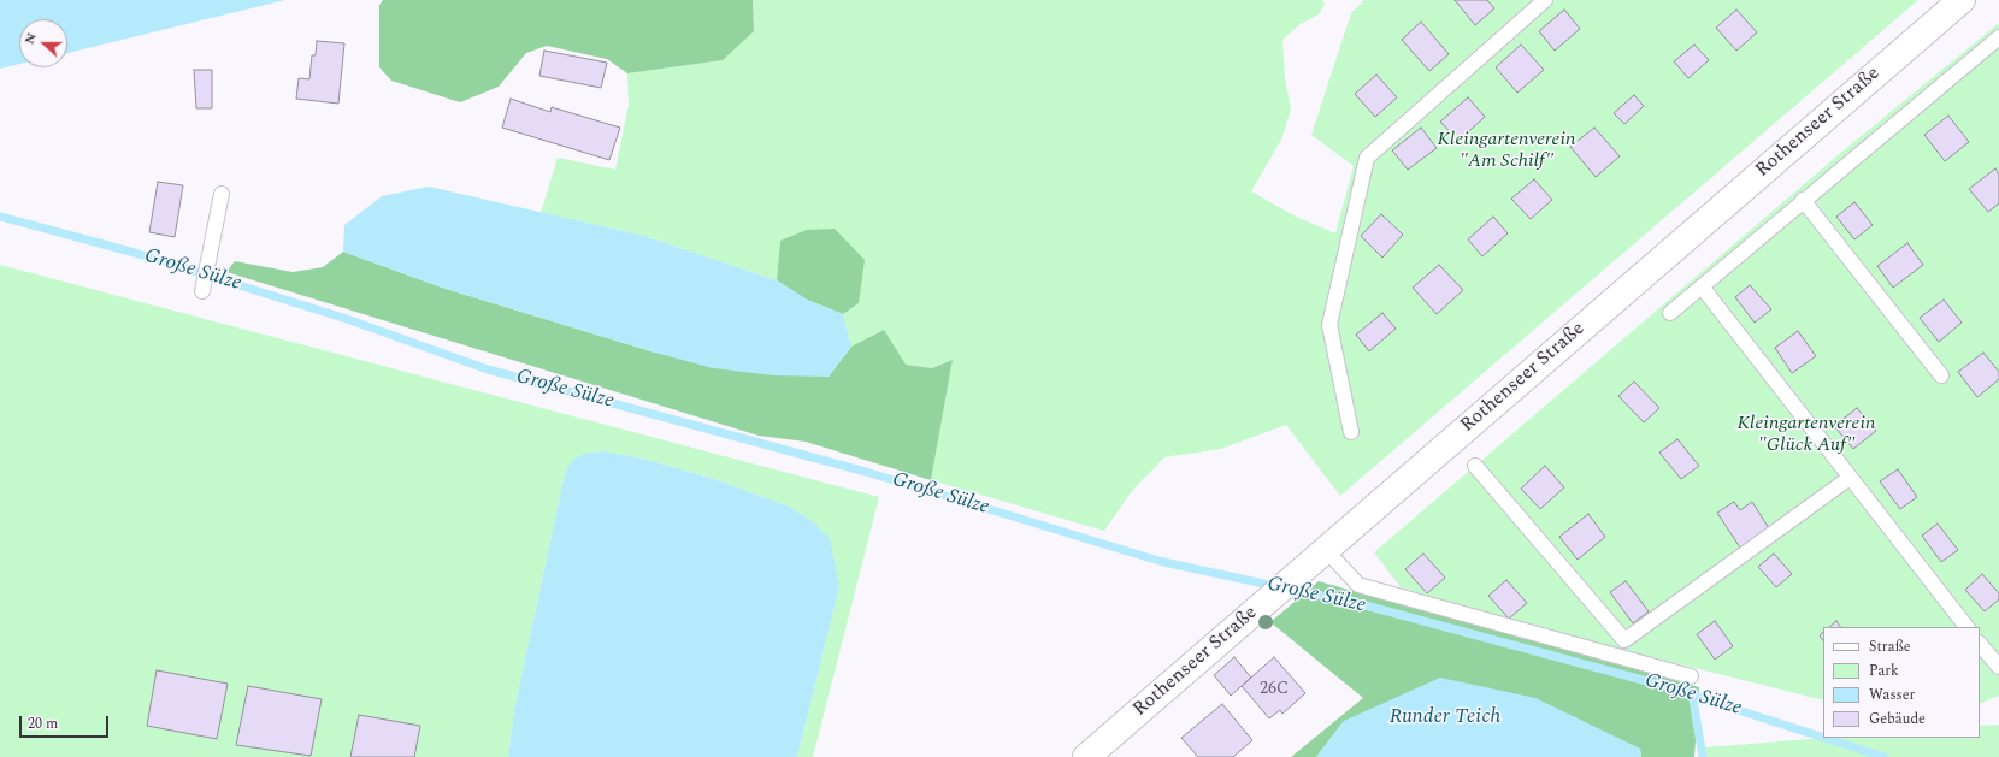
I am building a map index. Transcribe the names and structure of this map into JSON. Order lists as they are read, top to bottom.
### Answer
{
  "streets": {
    "street": ["Rothenseer Straße"]
  },
  "water": ["Große Sülze", "Runder Teich"],
  "parks": ["Kleingartenverein \"Am Schilf\"", "Kleingartenverein \"Glück Auf\""],
  "house_numbers": ["26C"],
  "legend": [
    "Straße",
    "Park",
    "Wasser",
    "Gebäude"
  ],
  "scale_bar": "20 m",
  "north": "left"
}
